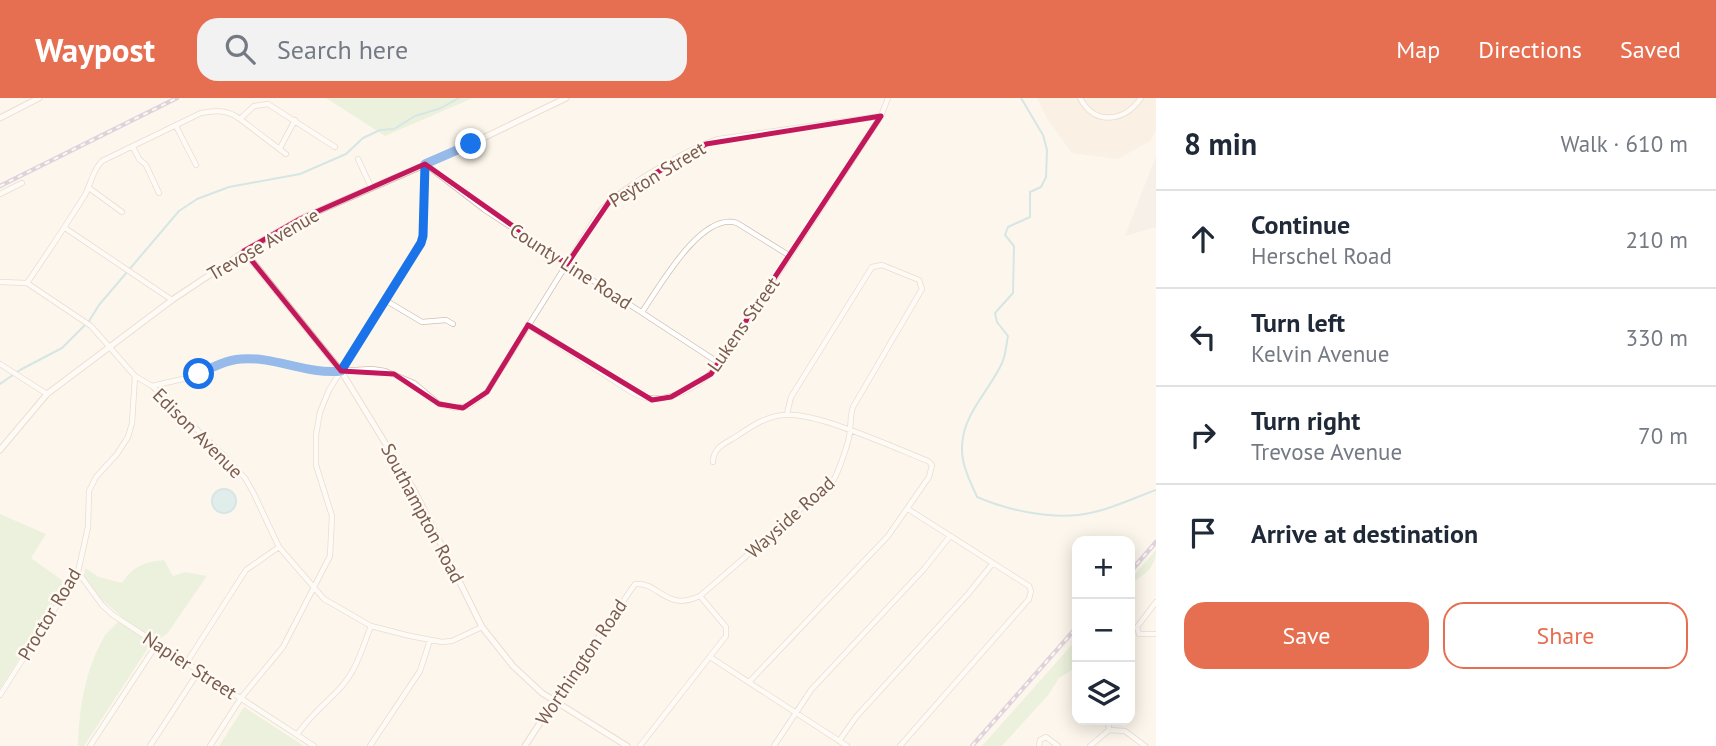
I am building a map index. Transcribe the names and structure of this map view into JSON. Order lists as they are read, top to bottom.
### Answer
{
  "streets": {
    "street": [
      "Peyton Street",
      "Trevose Avenue",
      "County Line Road",
      "Lukens Street",
      "Edison Avenue",
      "Southampton Road",
      "Wayside Road",
      "Proctor Road",
      "Worthington Road",
      "Napier Street"
    ]
  },
  "crossings": [
    ["Peyton Street", "County Line Road"],
    ["Peyton Street", "Lukens Street"],
    ["Peyton Street", "Southampton Road"],
    ["Trevose Avenue", "County Line Road"],
    ["Trevose Avenue", "Edison Avenue"],
    ["Trevose Avenue", "Southampton Road"],
    ["County Line Road", "Lukens Street"],
    ["Edison Avenue", "Southampton Road"],
    ["Edison Avenue", "Proctor Road"],
    ["Southampton Road", "Worthington Road"],
    ["Wayside Road", "Worthington Road"],
    ["Proctor Road", "Napier Street"]
  ],
  "page": {
    "header": "Waypost",
    "search": "Search here",
    "nav": ["Map", "Directions", "Saved"],
    "heading": ["8 min", "Walk · 610 m"],
    "list": [
      ["Continue", "Herschel Road", "210 m"],
      ["Turn left", "Kelvin Avenue", "330 m"],
      ["Turn right", "Trevose Avenue", "70 m"],
      "Arrive at destination"
    ],
    "map_buttons": ["+", "−"],
    "buttons": ["Save", "Share"]
  }
}
